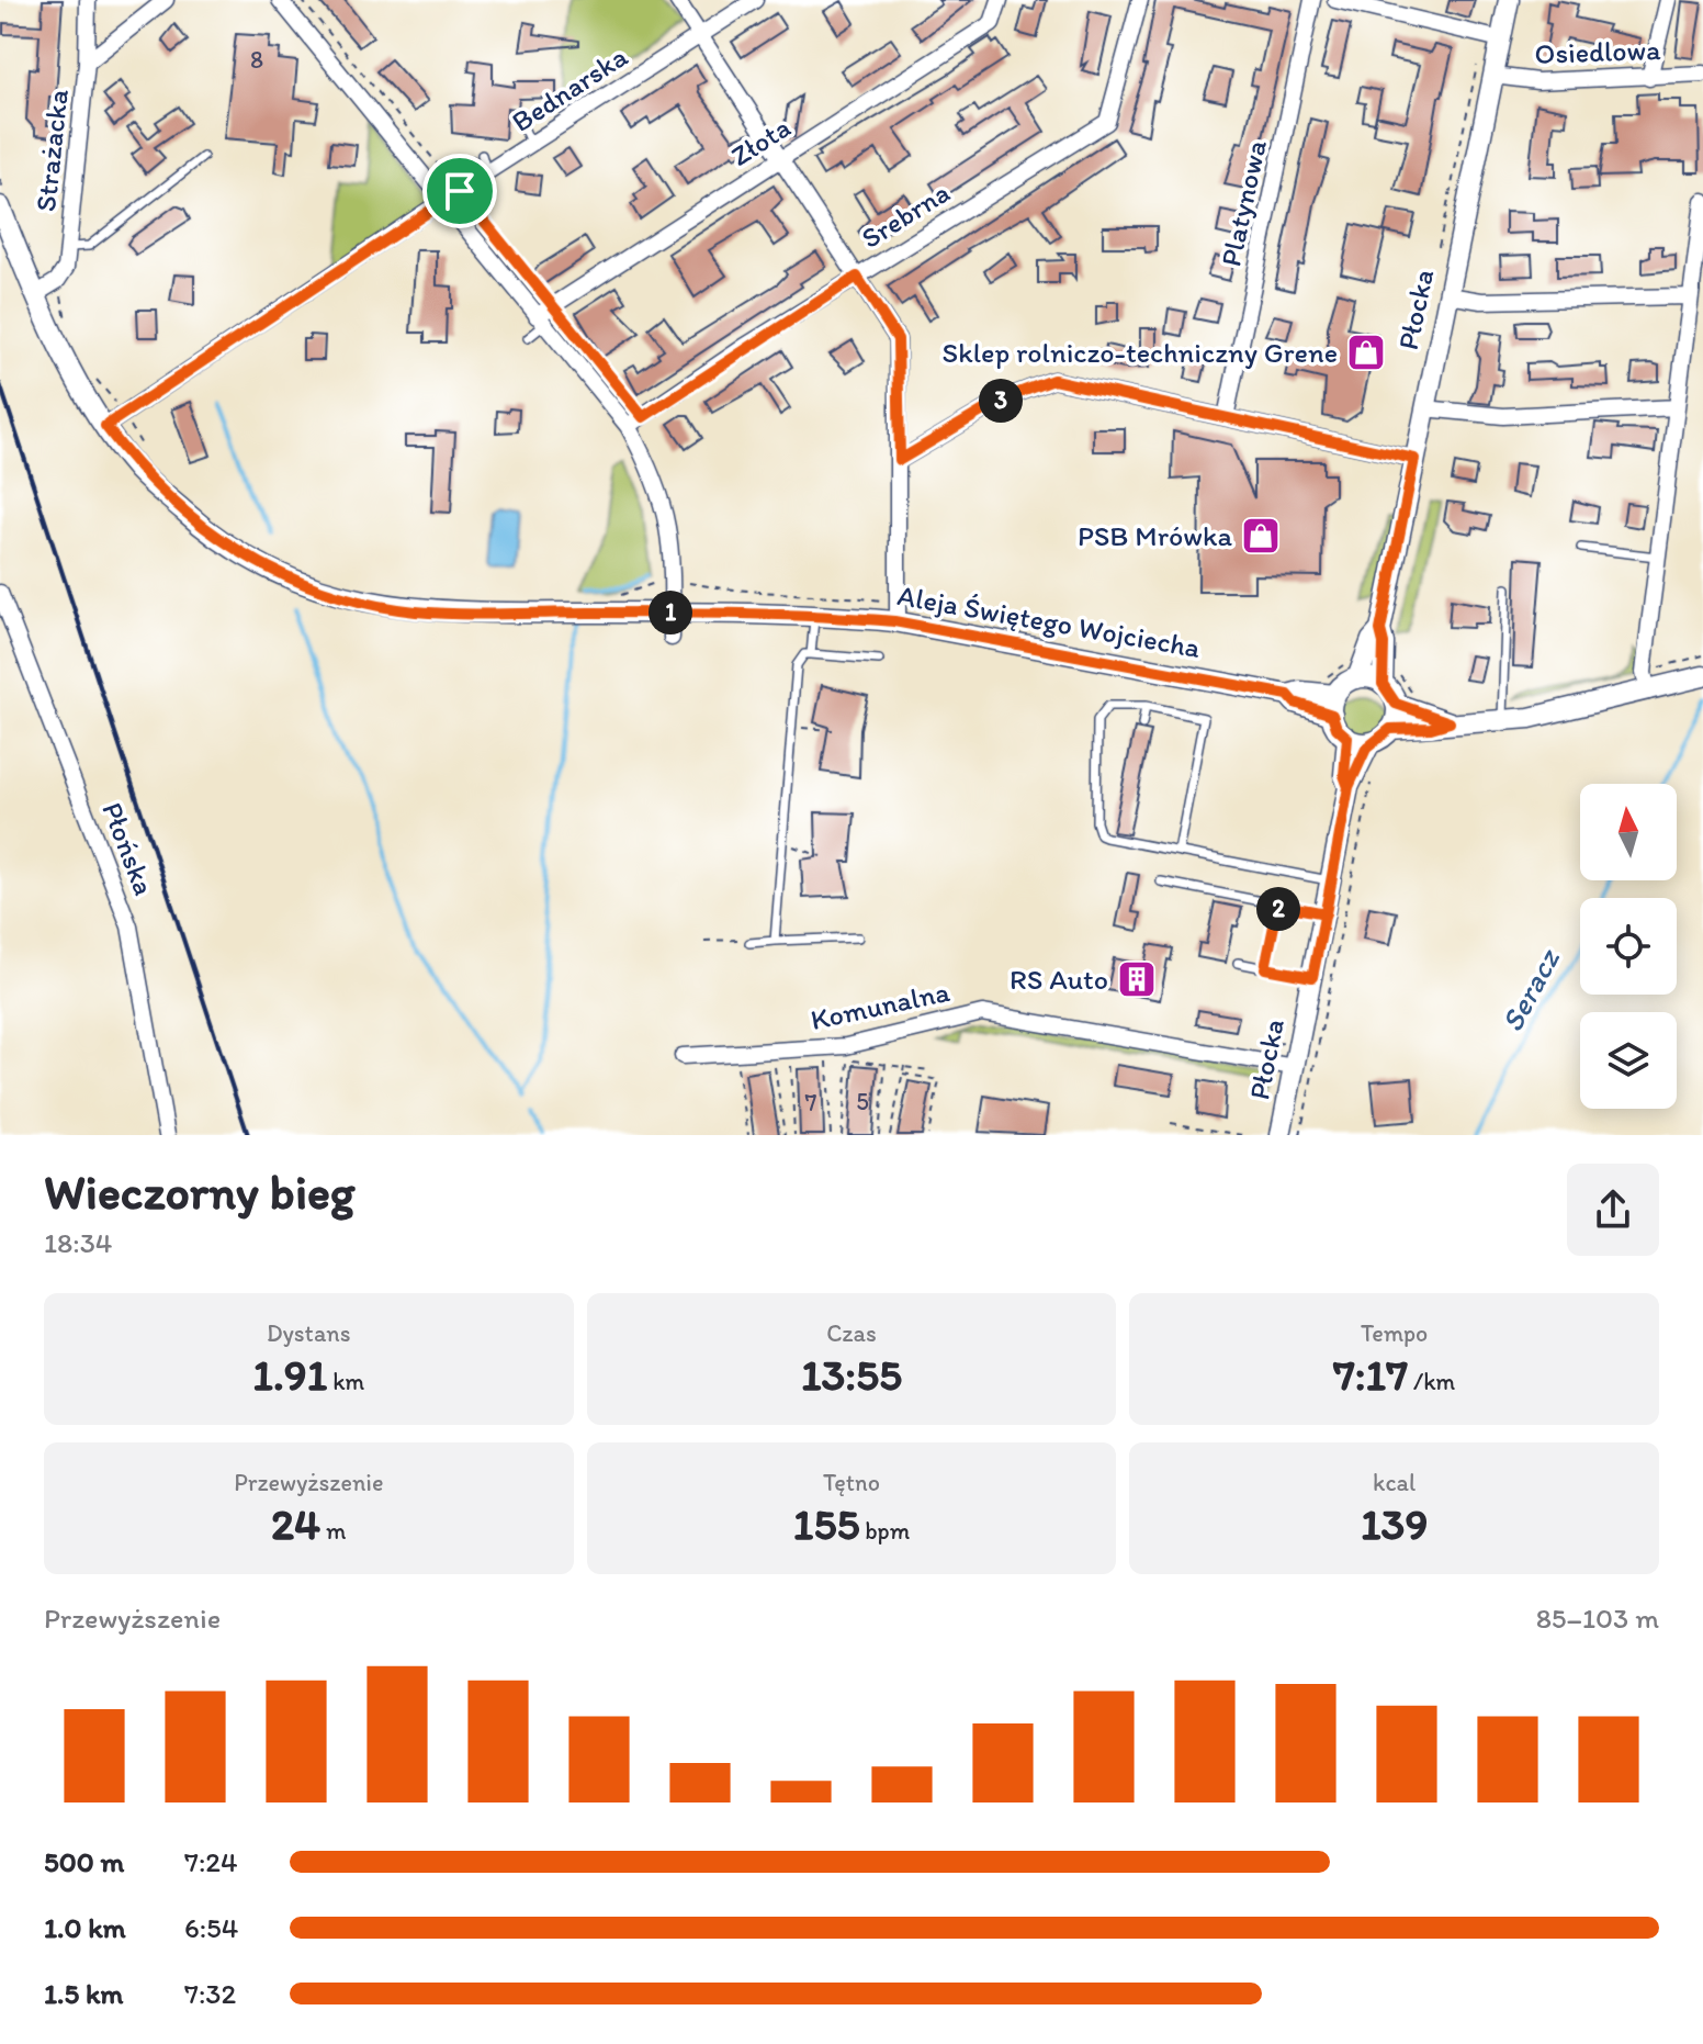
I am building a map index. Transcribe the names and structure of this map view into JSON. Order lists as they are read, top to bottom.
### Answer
{
  "streets": {
    "street": [
      "Osiedlowa",
      "Bednarska",
      "Złota",
      "Strażacka",
      "Platynowa",
      "Srebrna",
      "Płocka",
      "Aleja Świętego Wojciecha",
      "Płońska",
      "Komunalna"
    ]
  },
  "crossings": [
    ["Osiedlowa", "Płocka"],
    ["Bednarska", "Aleja Świętego Wojciecha"],
    ["Strażacka", "Aleja Świętego Wojciecha"],
    ["Płocka", "Aleja Świętego Wojciecha"],
    ["Płocka", "Komunalna"]
  ],
  "water": ["Seracz"],
  "places": {
    "shop": ["Sklep rolniczo-techniczny Grene", "PSB Mrówka"],
    "building": ["RS Auto"]
  },
  "house_numbers": ["8", "5", "7"],
  "north": "top",
  "page": {
    "pins": ["3", "1", "2"],
    "heading": ["Wieczorny bieg", "18:34"],
    "stats": [
      ["Dystans", "1.91 km"],
      ["Czas", "13:55"],
      ["Tempo", "7:17 /km"],
      ["Przewyższenie", "24 m"],
      ["Tętno", "155 bpm"],
      ["kcal", "139"]
    ],
    "chart": ["Przewyższenie", "85–103 m"],
    "list": [
      {
        "name": "500 m",
        "note": "7:24"
      },
      {
        "name": "1.0 km",
        "note": "6:54"
      },
      {
        "name": "1.5 km",
        "note": "7:32"
      }
    ]
  }
}
